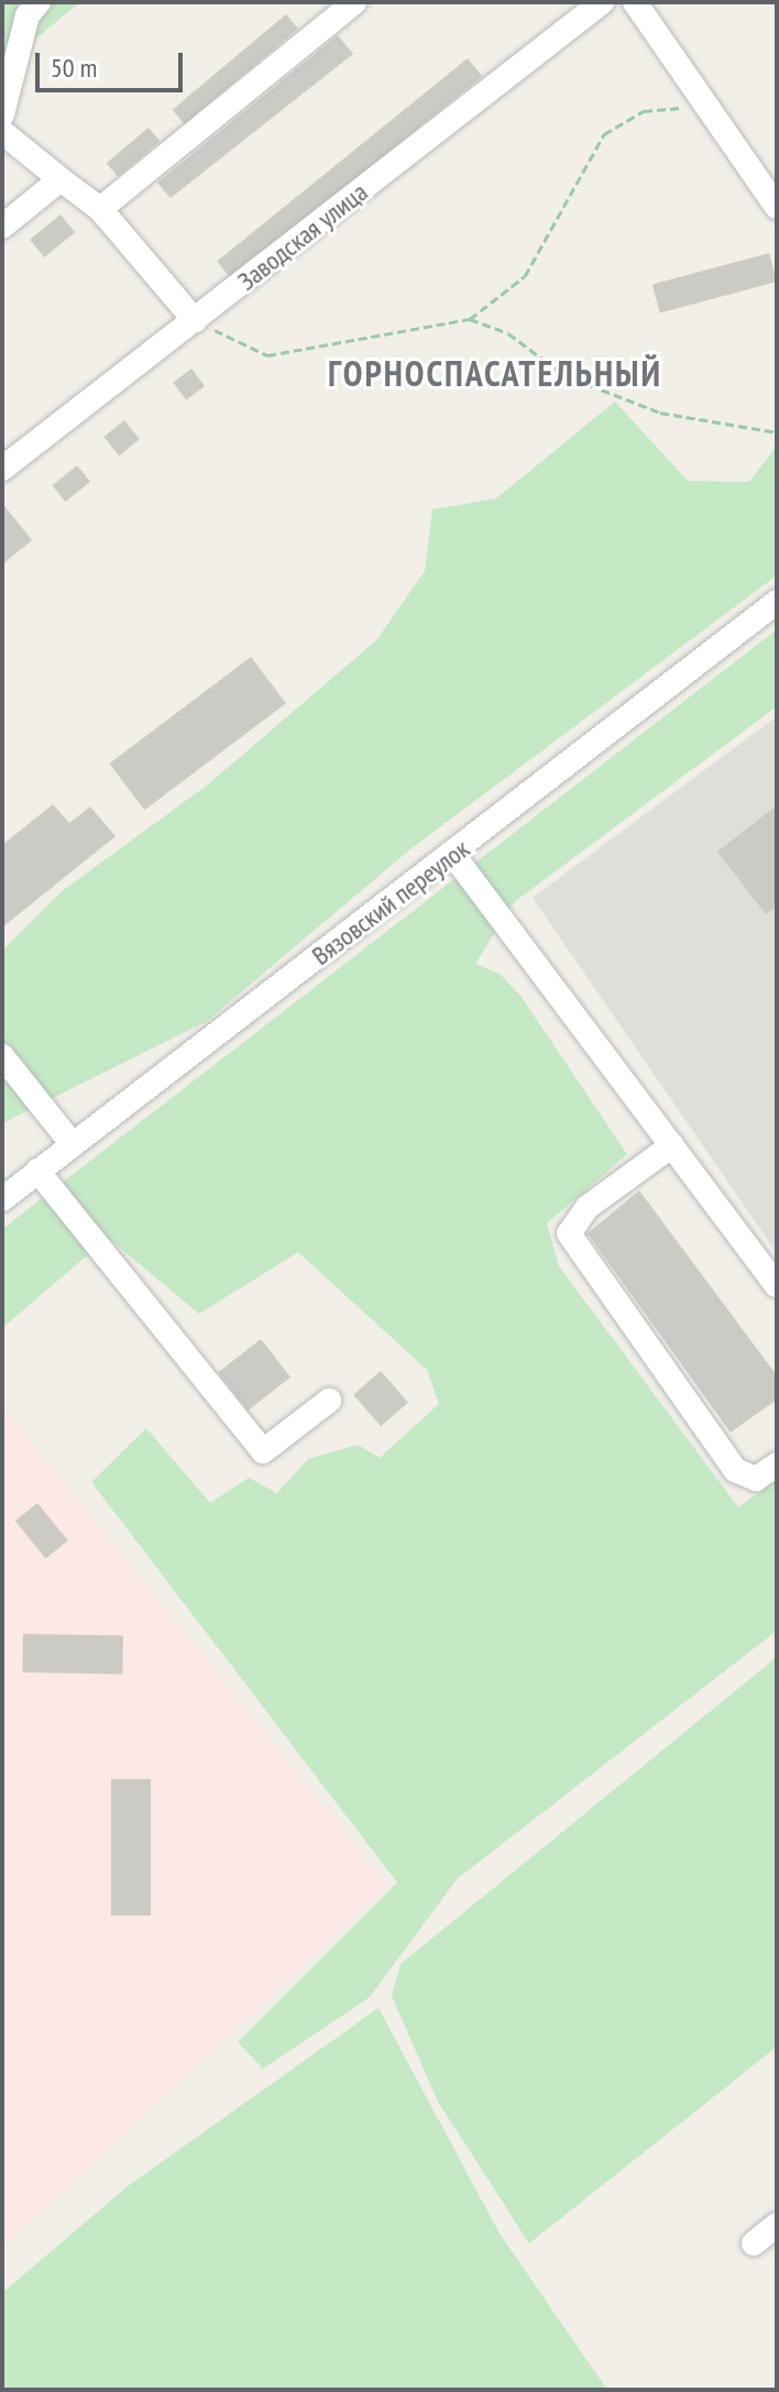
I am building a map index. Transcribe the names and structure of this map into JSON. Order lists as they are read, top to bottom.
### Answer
{
  "streets": {
    "street": ["Заводская улица", "Вязовский переулок"]
  },
  "districts": ["ГОРНОСПАСАТЕЛЬНЫЙ"],
  "scale_bar": "50 m"
}
